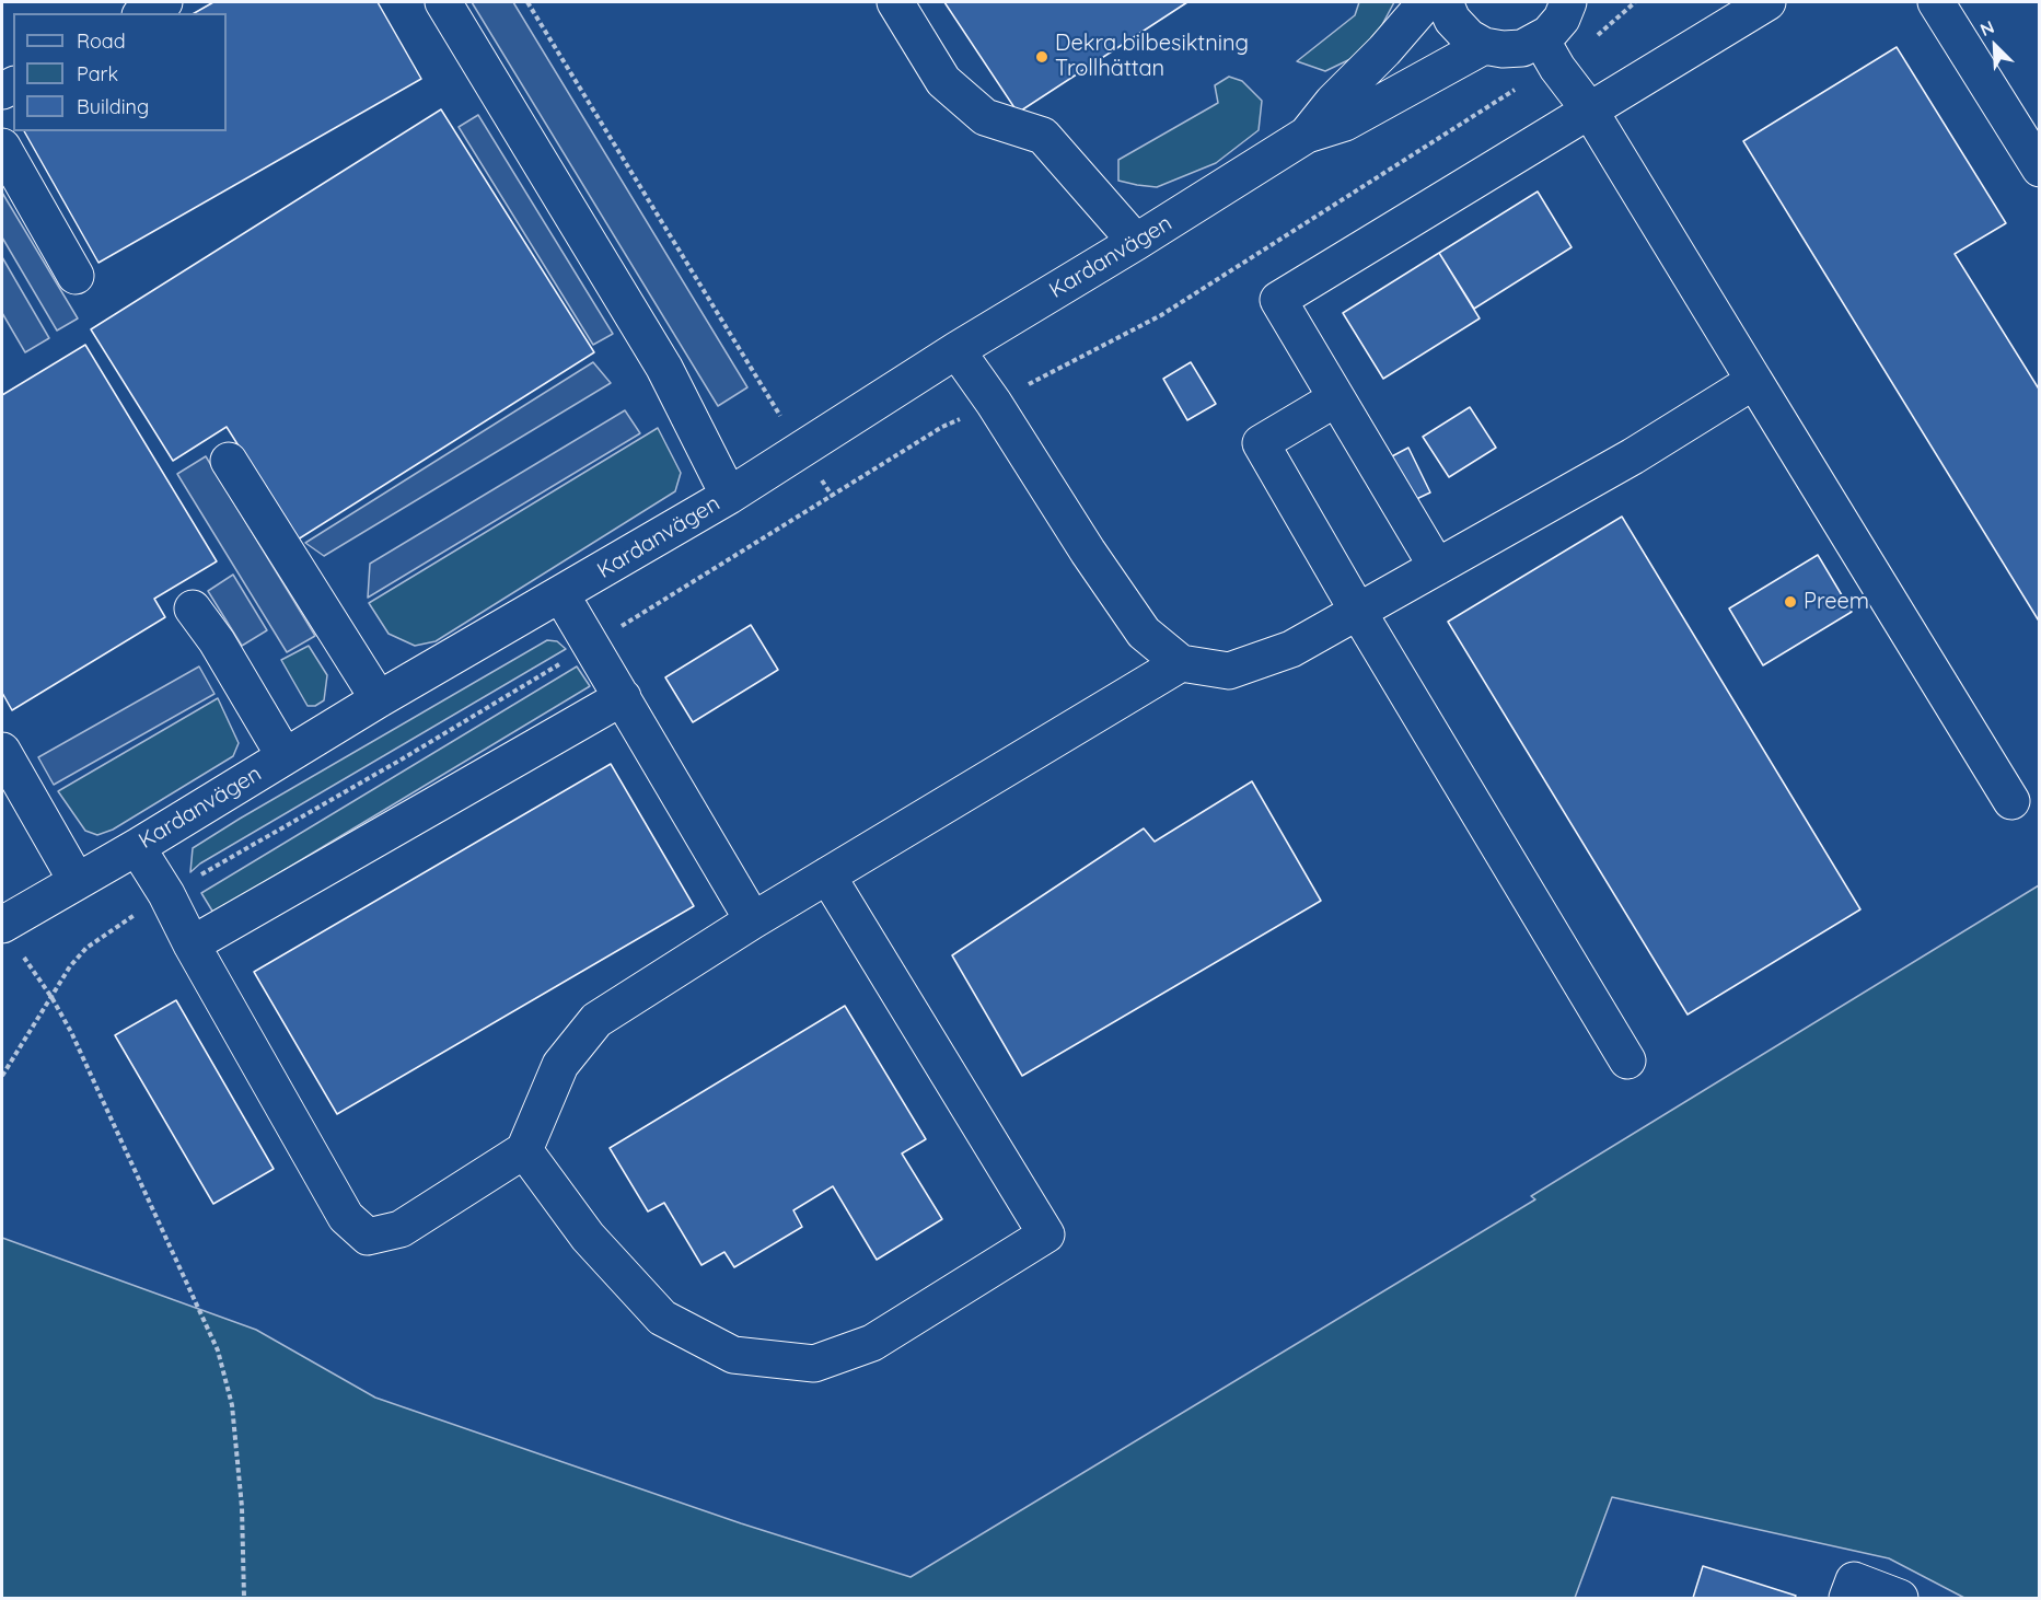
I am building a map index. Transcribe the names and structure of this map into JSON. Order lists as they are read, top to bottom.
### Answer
{
  "streets": {
    "street": ["Kardanvägen"]
  },
  "places": ["Dekra bilbesiktning Trollhättan", "Preem"],
  "legend": ["Road", "Park", "Building"],
  "north": "top left"
}
